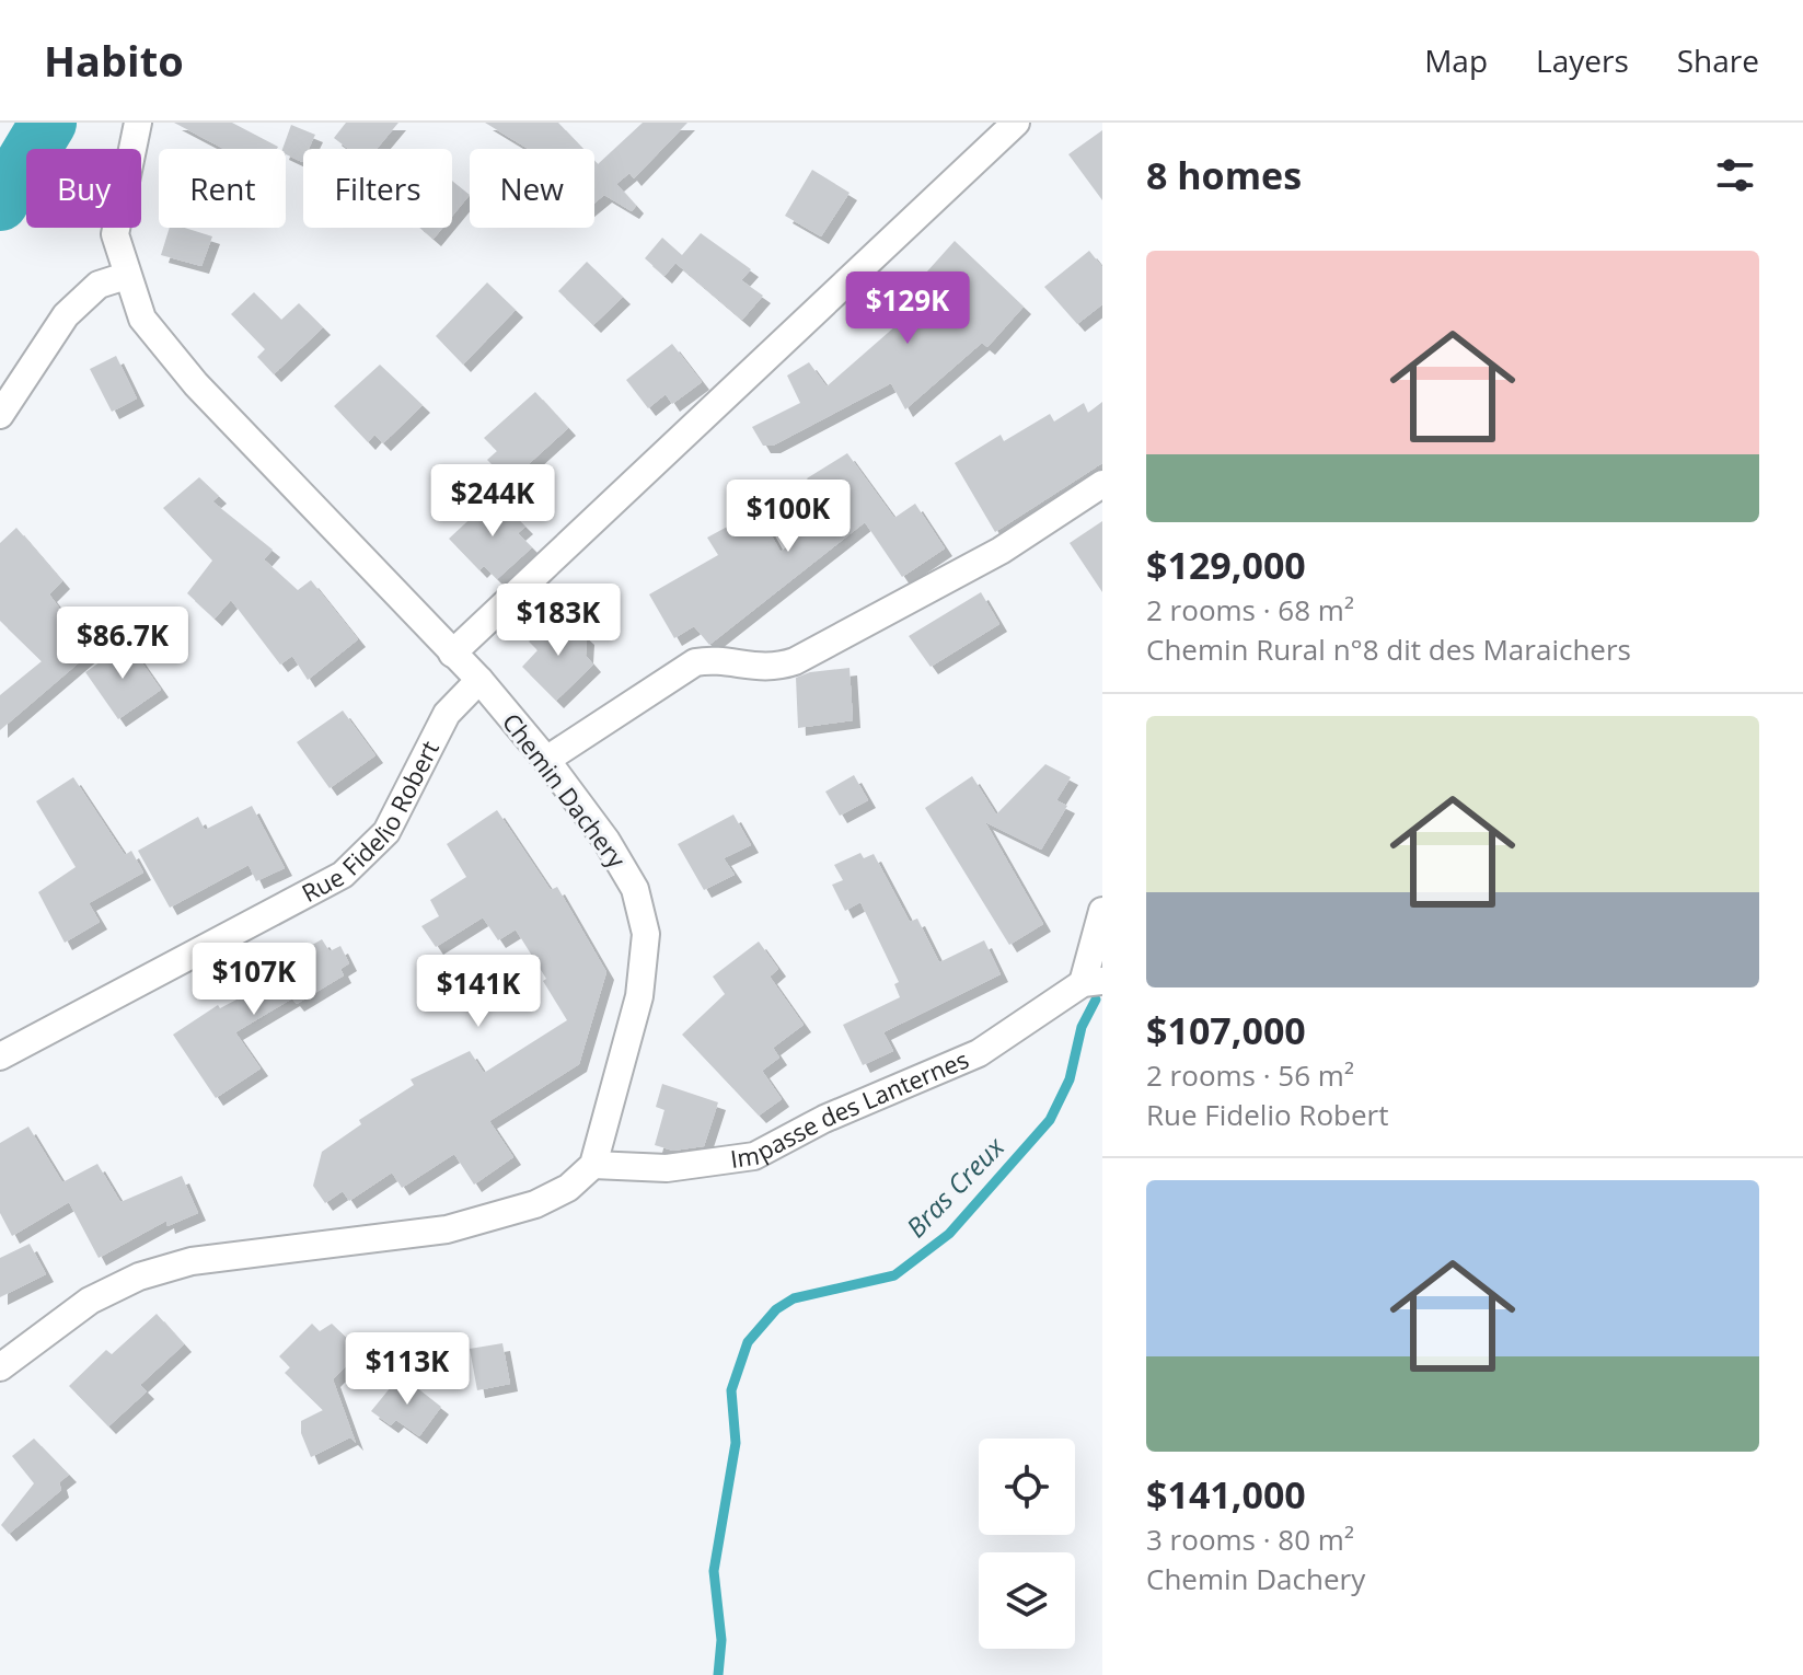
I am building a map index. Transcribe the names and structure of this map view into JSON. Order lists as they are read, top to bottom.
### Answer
{
  "streets": {
    "street": ["Chemin Dachery", "Rue Fidelio Robert", "Impasse des Lanternes"]
  },
  "crossings": [
    ["Chemin Dachery", "Rue Fidelio Robert"],
    ["Chemin Dachery", "Impasse des Lanternes"]
  ],
  "water": ["Bras Creux"],
  "page": {
    "header": "Habito",
    "nav": ["Map", "Layers", "Share"],
    "heading": "8 homes",
    "chip": [
      "Buy",
      "Rent",
      "Filters",
      "New"
    ],
    "list": [
      {
        "name": "$129,000",
        "note": "2 rooms · 68 m² · Chemin Rural n°8 dit des Maraichers"
      },
      {
        "name": "$107,000",
        "note": "2 rooms · 56 m² · Rue Fidelio Robert"
      },
      {
        "name": "$141,000",
        "note": "3 rooms · 80 m² · Chemin Dachery"
      }
    ],
    "price": [
      "$129K",
      "$244K",
      "$100K",
      "$183K",
      "$86.7K",
      "$107K",
      "$141K",
      "$113K"
    ]
  }
}
